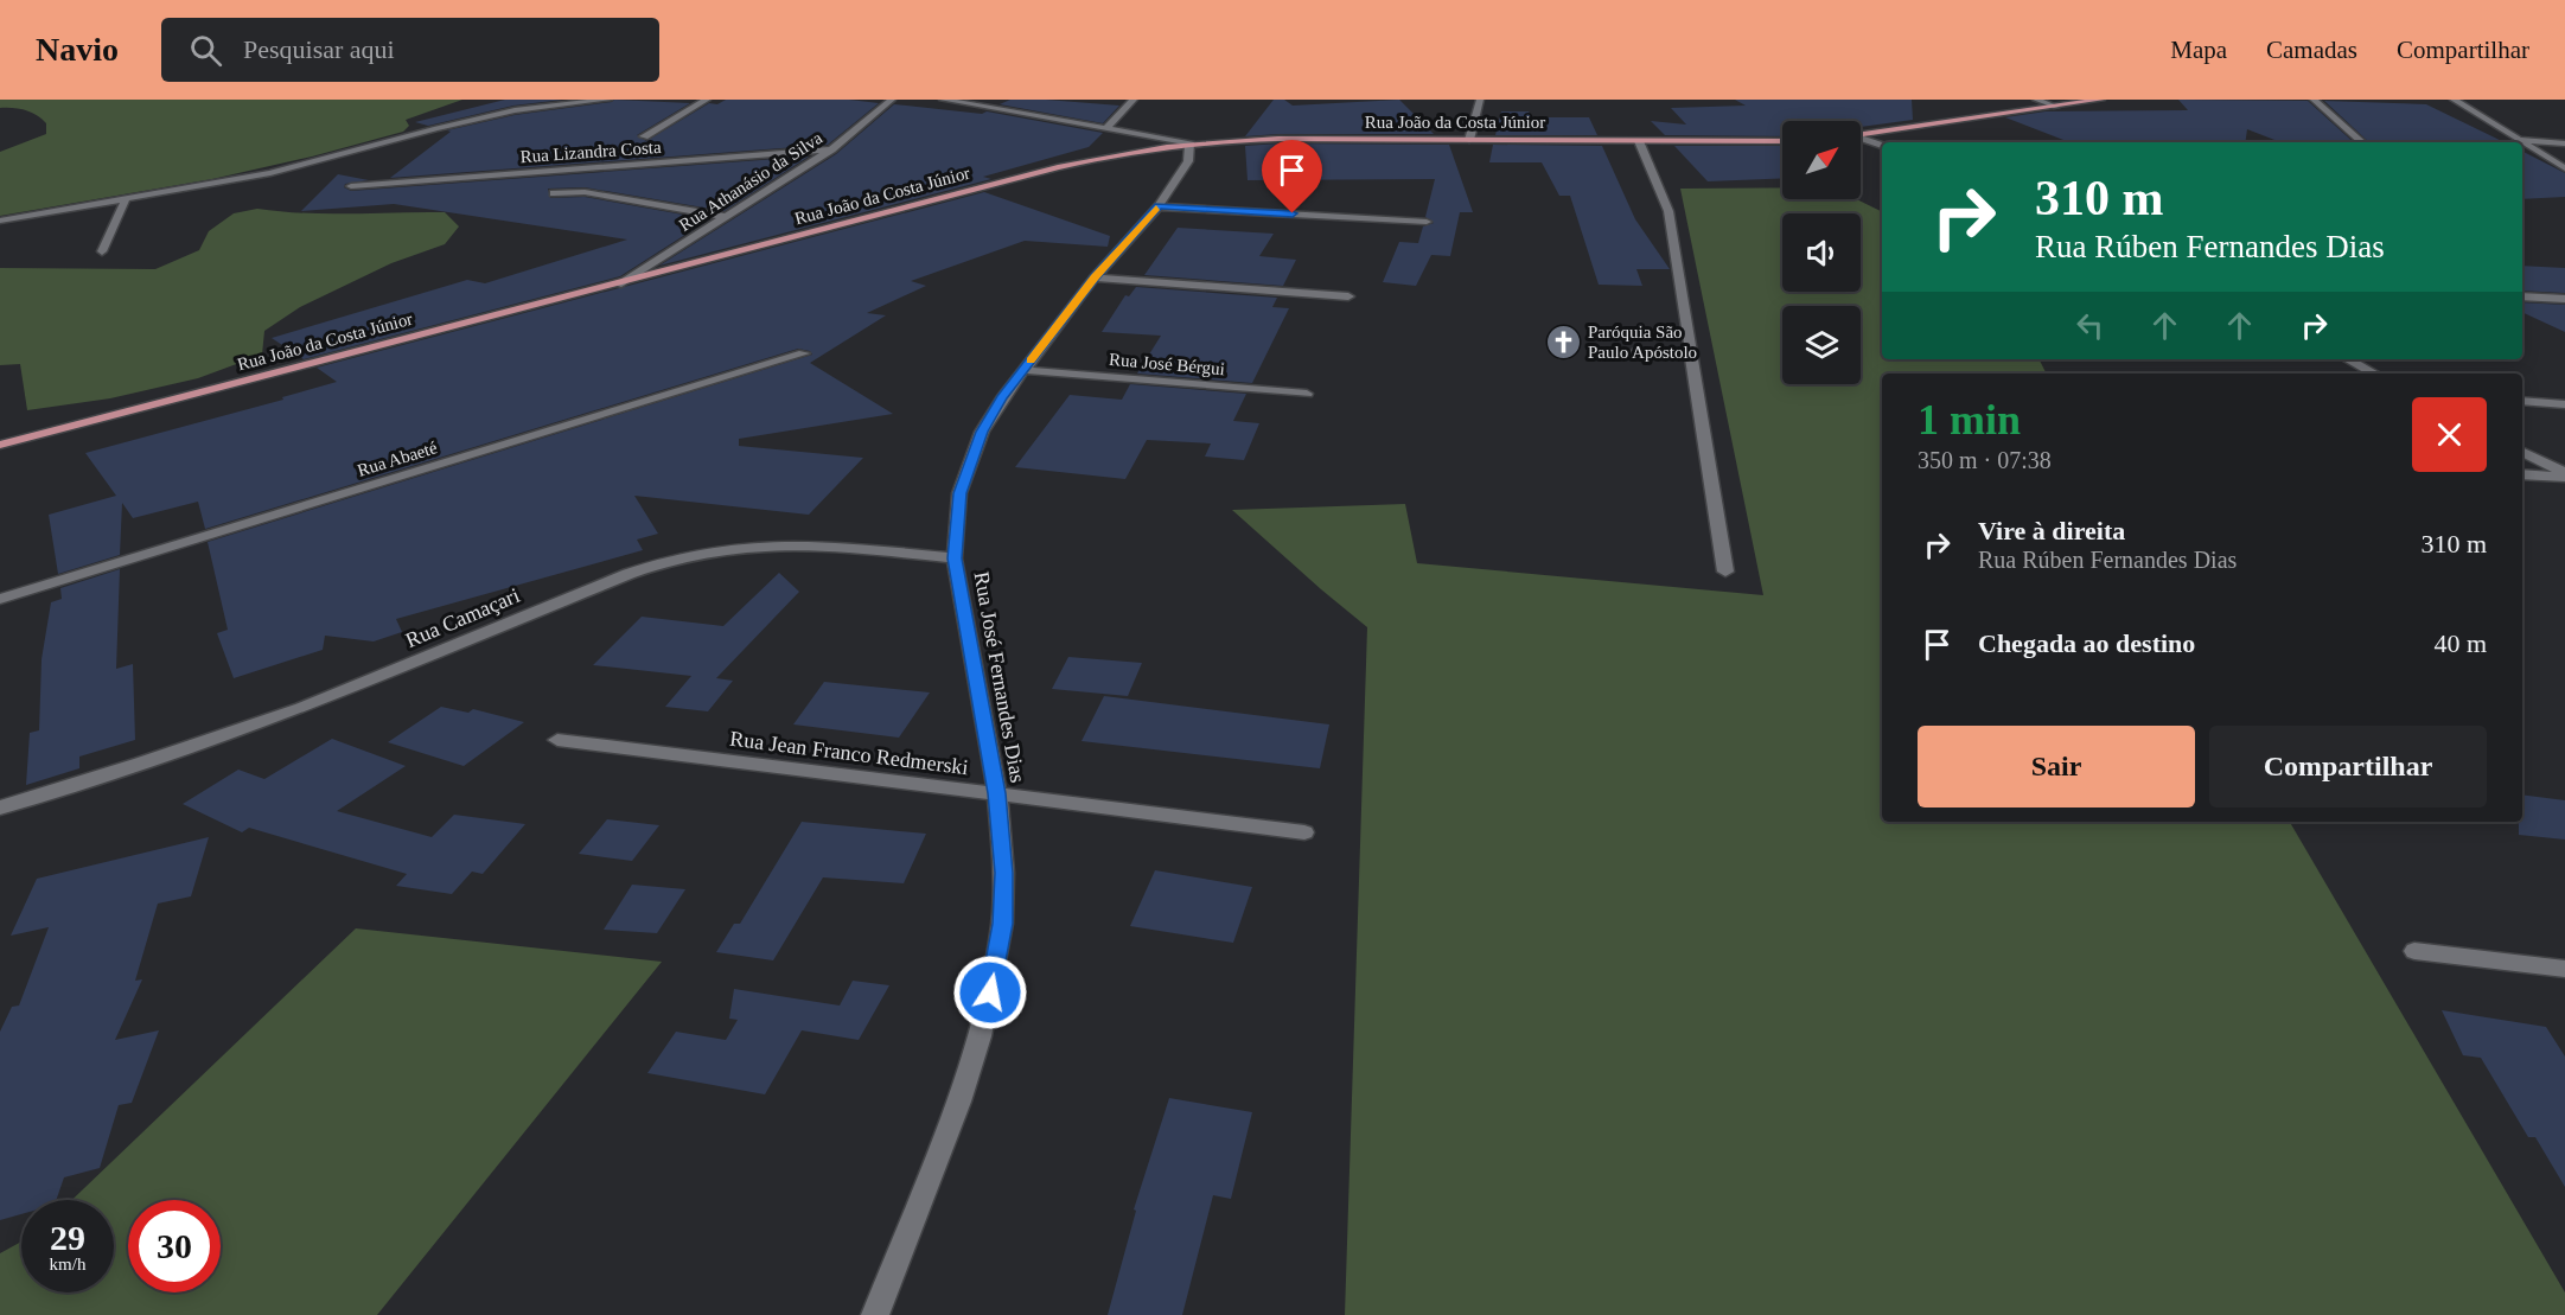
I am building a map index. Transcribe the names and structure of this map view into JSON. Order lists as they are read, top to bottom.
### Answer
{
  "streets": {
    "main road": ["Rua João da Costa Júnior"],
    "street": [
      "Rua Lizandra Costa",
      "Rua Athanásio da Silva",
      "Rua José Bérgui",
      "Rua Abaeté",
      "Rua Camaçari",
      "Rua José Fernandes Dias",
      "Rua Jean Franco Redmerski"
    ]
  },
  "crossings": [
    ["Rua João da Costa Júnior", "Rua Athanásio da Silva"],
    ["Rua João da Costa Júnior", "Rua José Fernandes Dias"],
    ["Rua Lizandra Costa", "Rua Athanásio da Silva"],
    ["Rua José Bérgui", "Rua José Fernandes Dias"],
    ["Rua Camaçari", "Rua José Fernandes Dias"],
    ["Rua José Fernandes Dias", "Rua Jean Franco Redmerski"]
  ],
  "places": {
    "church": ["Paróquia São Paulo Apóstolo"]
  },
  "north": "top right",
  "page": {
    "header": "Navio",
    "search": "Pesquisar aqui",
    "nav": ["Mapa", "Camadas", "Compartilhar"],
    "turn": ["310 m", "Rua Rúben Fernandes Dias"],
    "heading": ["1 min", "350 m · 07:38"],
    "list": [
      {
        "name": "Vire à direita",
        "note": "Rua Rúben Fernandes Dias",
        "value": "310 m"
      },
      {
        "name": "Chegada ao destino",
        "value": "40 m"
      }
    ],
    "buttons": ["Sair", "Compartilhar"],
    "speed": "29 km/h",
    "limit": "30"
  }
}
